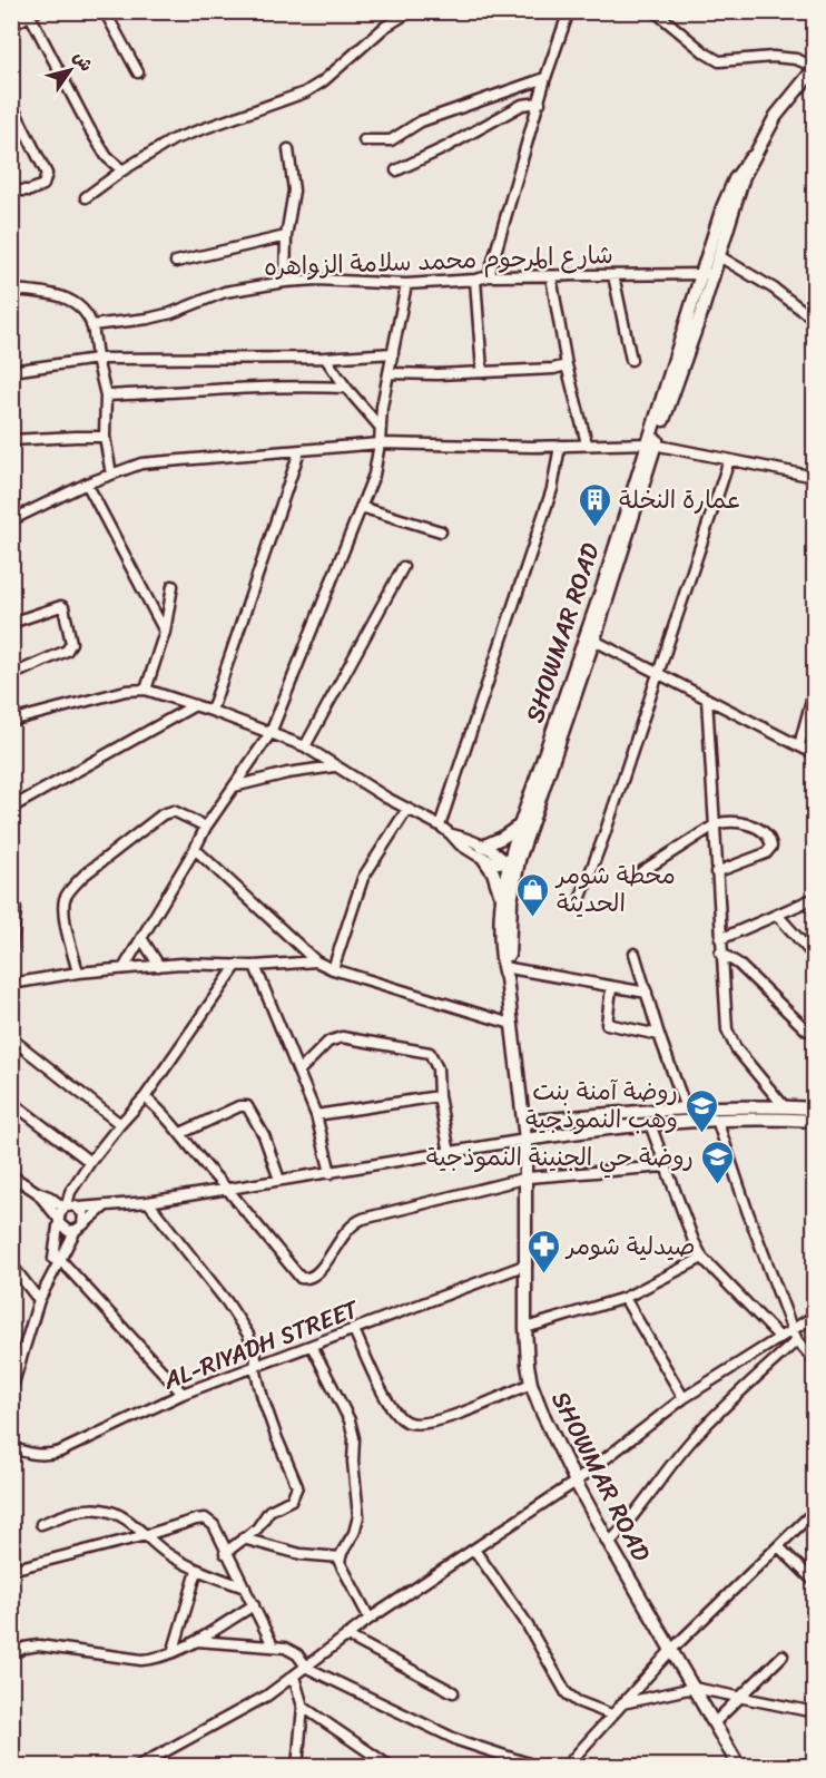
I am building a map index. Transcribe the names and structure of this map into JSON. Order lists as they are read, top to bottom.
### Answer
{
  "streets": {
    "main road": ["SHOWMAR ROAD"],
    "street": ["شارع المرحوم محمد سلامة الزواهره", "AL-RIYADH STREET"]
  },
  "crossings": [
    ["شارع المرحوم محمد سلامة الزواهره", "SHOWMAR ROAD"],
    ["SHOWMAR ROAD", "AL-RIYADH STREET"]
  ],
  "places": {
    "building": ["عمارة النخلة"],
    "shop": ["محطة شومر الحديثة"],
    "school or university": ["روضة آمنة بنت وهب النموذجية", "روضة حي الجنينة النموذجية"],
    "pharmacy": ["صيدلية شومر"]
  },
  "north": "top right"
}
